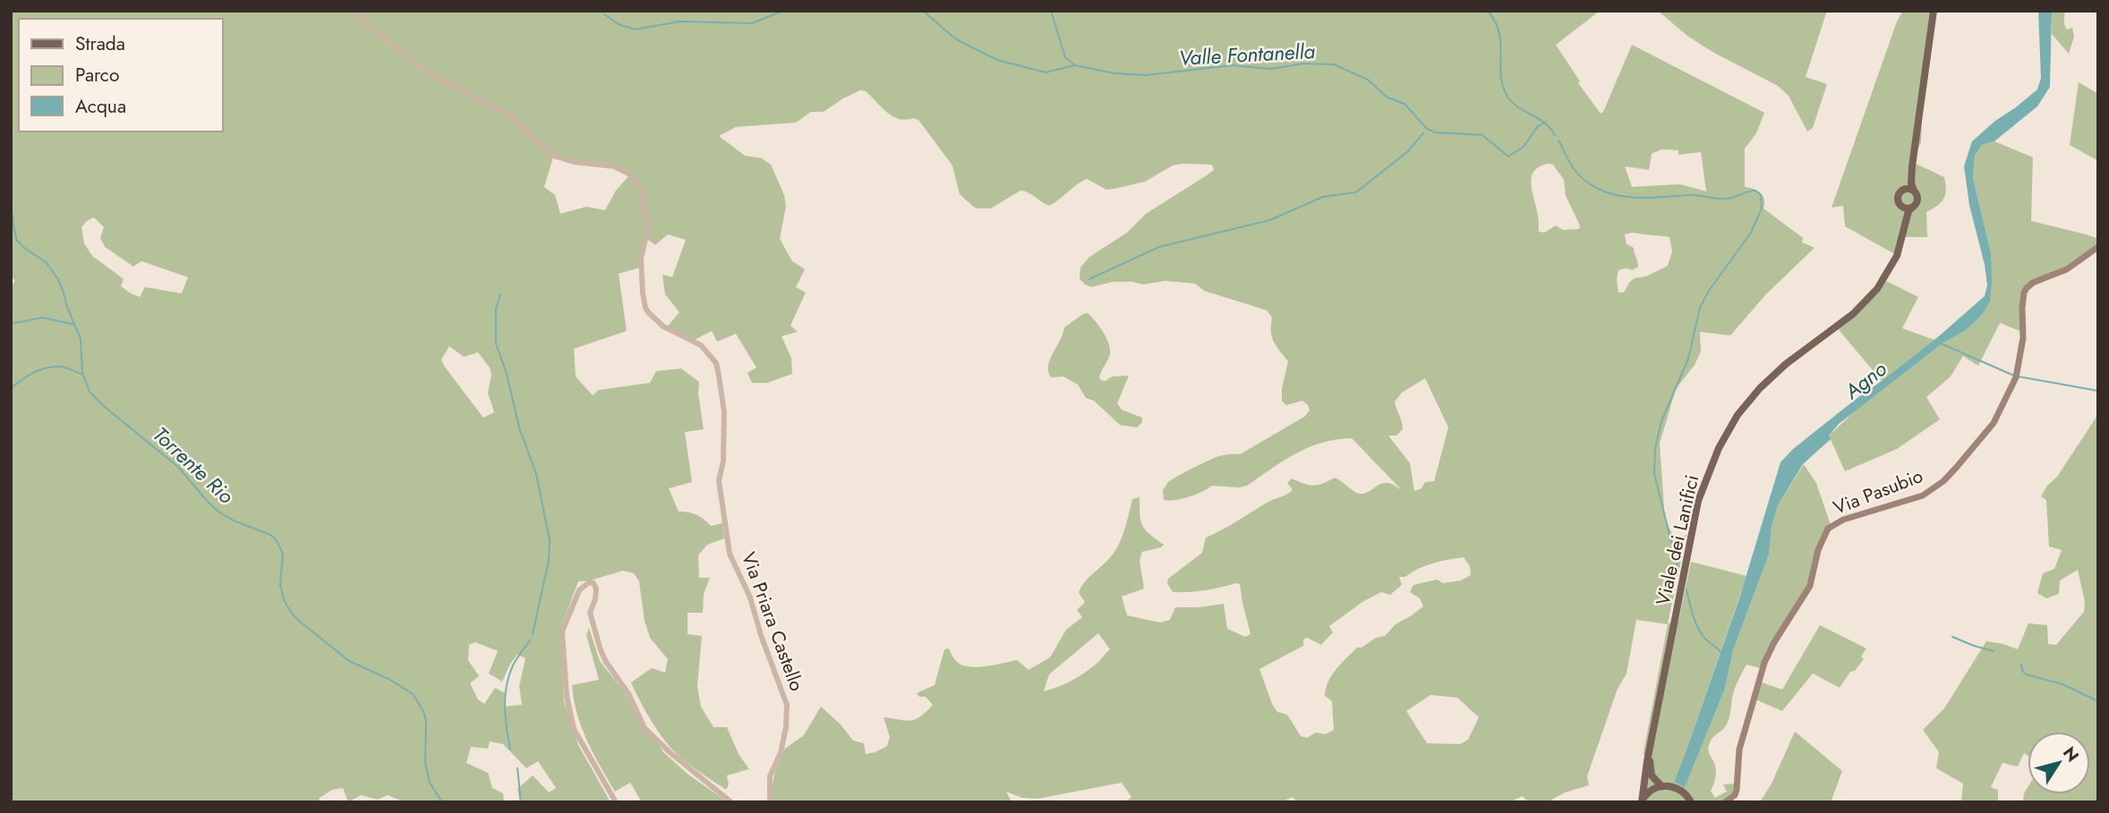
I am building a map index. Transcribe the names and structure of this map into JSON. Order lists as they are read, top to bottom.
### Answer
{
  "streets": {
    "main road": ["Via Pasubio", "Viale dei Lanifici"],
    "street": ["Via Priara Castello"]
  },
  "water": ["Valle Fontanella", "Agno", "Torrente Rio"],
  "legend": ["Strada", "Parco", "Acqua"],
  "north": "top right"
}
